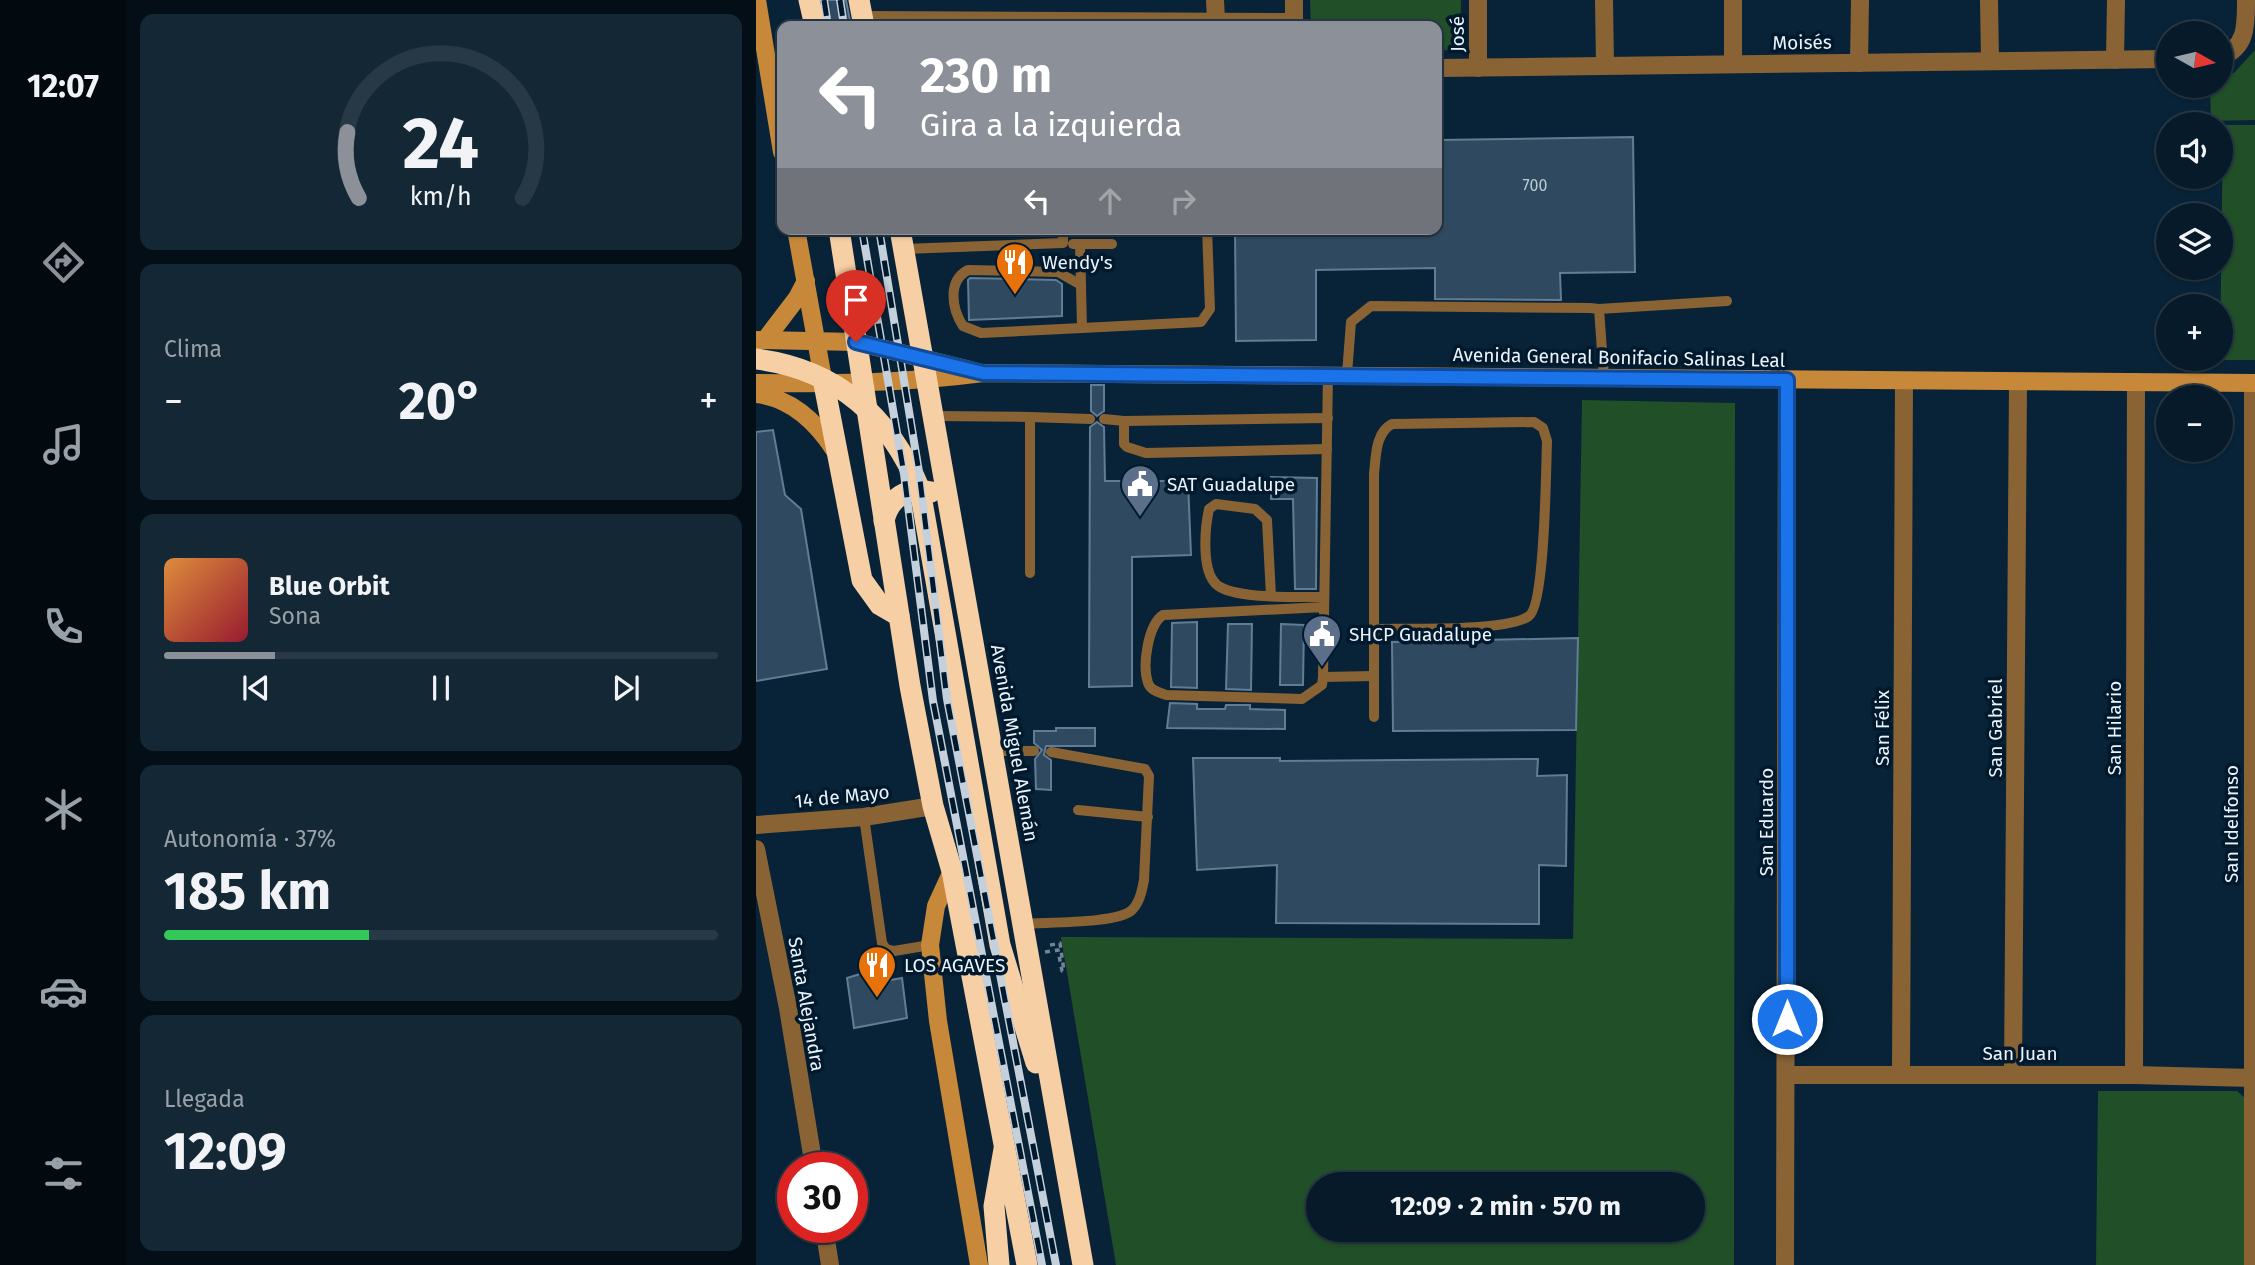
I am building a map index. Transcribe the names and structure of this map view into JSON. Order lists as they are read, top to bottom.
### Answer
{
  "streets": {
    "highway": ["Avenida Miguel Alemán"],
    "street": [
      "José",
      "Moisés",
      "Avenida General Bonifacio Salinas Leal",
      "San Félix",
      "San Gabriel",
      "San Hilario",
      "14 de Mayo",
      "San Eduardo",
      "San Idelfonso",
      "Santa Alejandra",
      "San Juan"
    ]
  },
  "crossings": [
    ["José", "Moisés"],
    ["Avenida General Bonifacio Salinas Leal", "San Félix"],
    ["Avenida General Bonifacio Salinas Leal", "San Gabriel"],
    ["Avenida General Bonifacio Salinas Leal", "San Hilario"],
    ["Avenida General Bonifacio Salinas Leal", "Avenida Miguel Alemán"],
    ["Avenida General Bonifacio Salinas Leal", "San Eduardo"],
    ["Avenida General Bonifacio Salinas Leal", "San Idelfonso"],
    ["San Félix", "San Juan"],
    ["San Gabriel", "San Juan"],
    ["San Hilario", "San Juan"],
    ["San Eduardo", "San Juan"],
    ["San Idelfonso", "San Juan"]
  ],
  "places": {
    "restaurant": ["Wendy's", "LOS AGAVES"],
    "public building": ["SAT Guadalupe", "SHCP Guadalupe"]
  },
  "house_numbers": ["700"],
  "north": "right",
  "page": {
    "tabs": "12:07",
    "map_buttons": ["+", "−"],
    "turn": ["230 m", "Gira a la izquierda"],
    "tile": [
      "Clima",
      ["Autonomía · 37%", "185 km"],
      ["Llegada", "12:09"]
    ],
    "heat": ["−", "20°", "+"],
    "song": ["Blue Orbit", "Sona"],
    "limit": "30",
    "trip": "12:09 · 2 min · 570 m",
    "gauge": ["24", "km/h"]
  }
}
